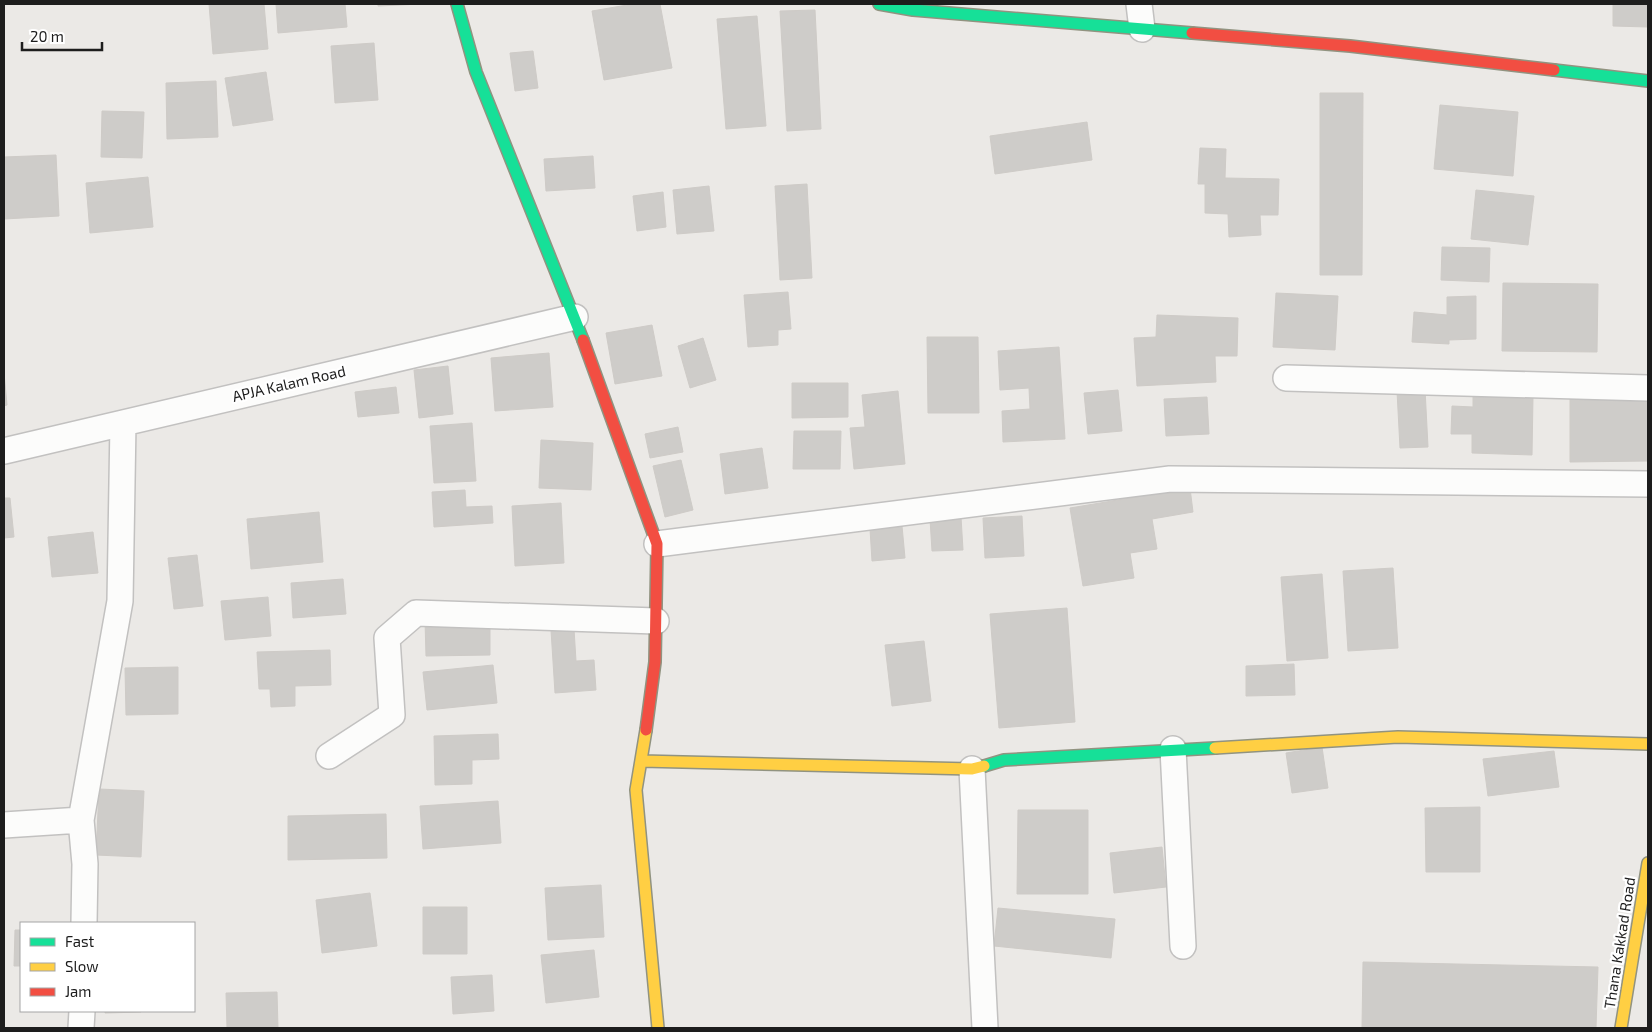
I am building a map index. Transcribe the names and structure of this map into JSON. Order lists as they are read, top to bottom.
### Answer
{
  "streets": {
    "street": ["APJA Kalam Road", "Thana Kakkad Road"]
  },
  "legend": ["Fast", "Slow", "Jam"],
  "scale_bar": "20 m"
}
